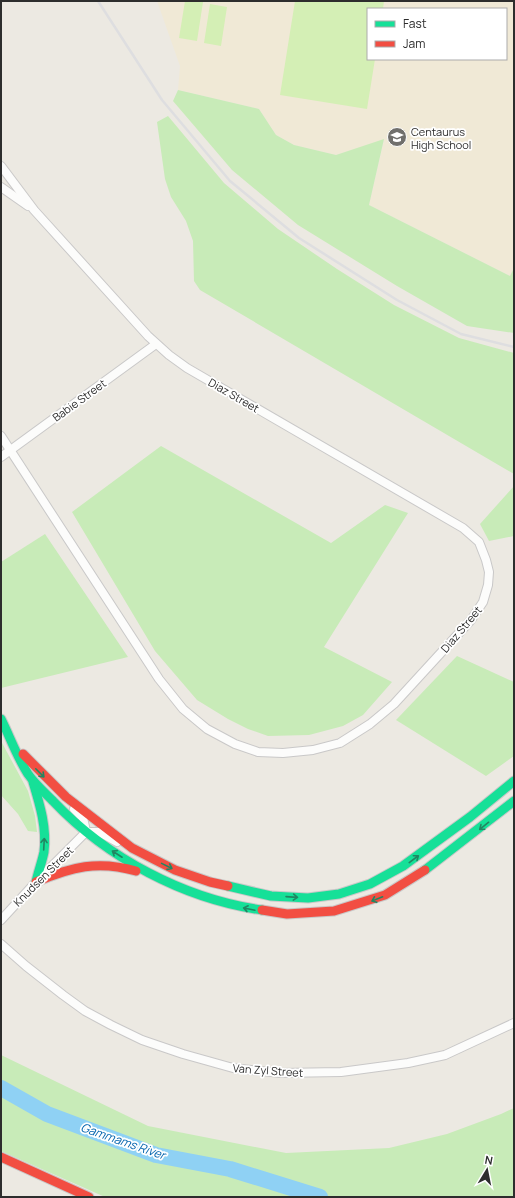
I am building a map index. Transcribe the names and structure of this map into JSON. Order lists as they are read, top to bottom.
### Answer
{
  "streets": {
    "street": [
      "Diaz Street",
      "Babie Street",
      "Knudsen Street",
      "Van Zyl Street"
    ]
  },
  "crossings": [
    ["Diaz Street", "Babie Street"]
  ],
  "water": ["Gammams River"],
  "places": {
    "school or university": ["Centaurus High School"]
  },
  "legend": ["Fast", "Jam"],
  "north": "top"
}
